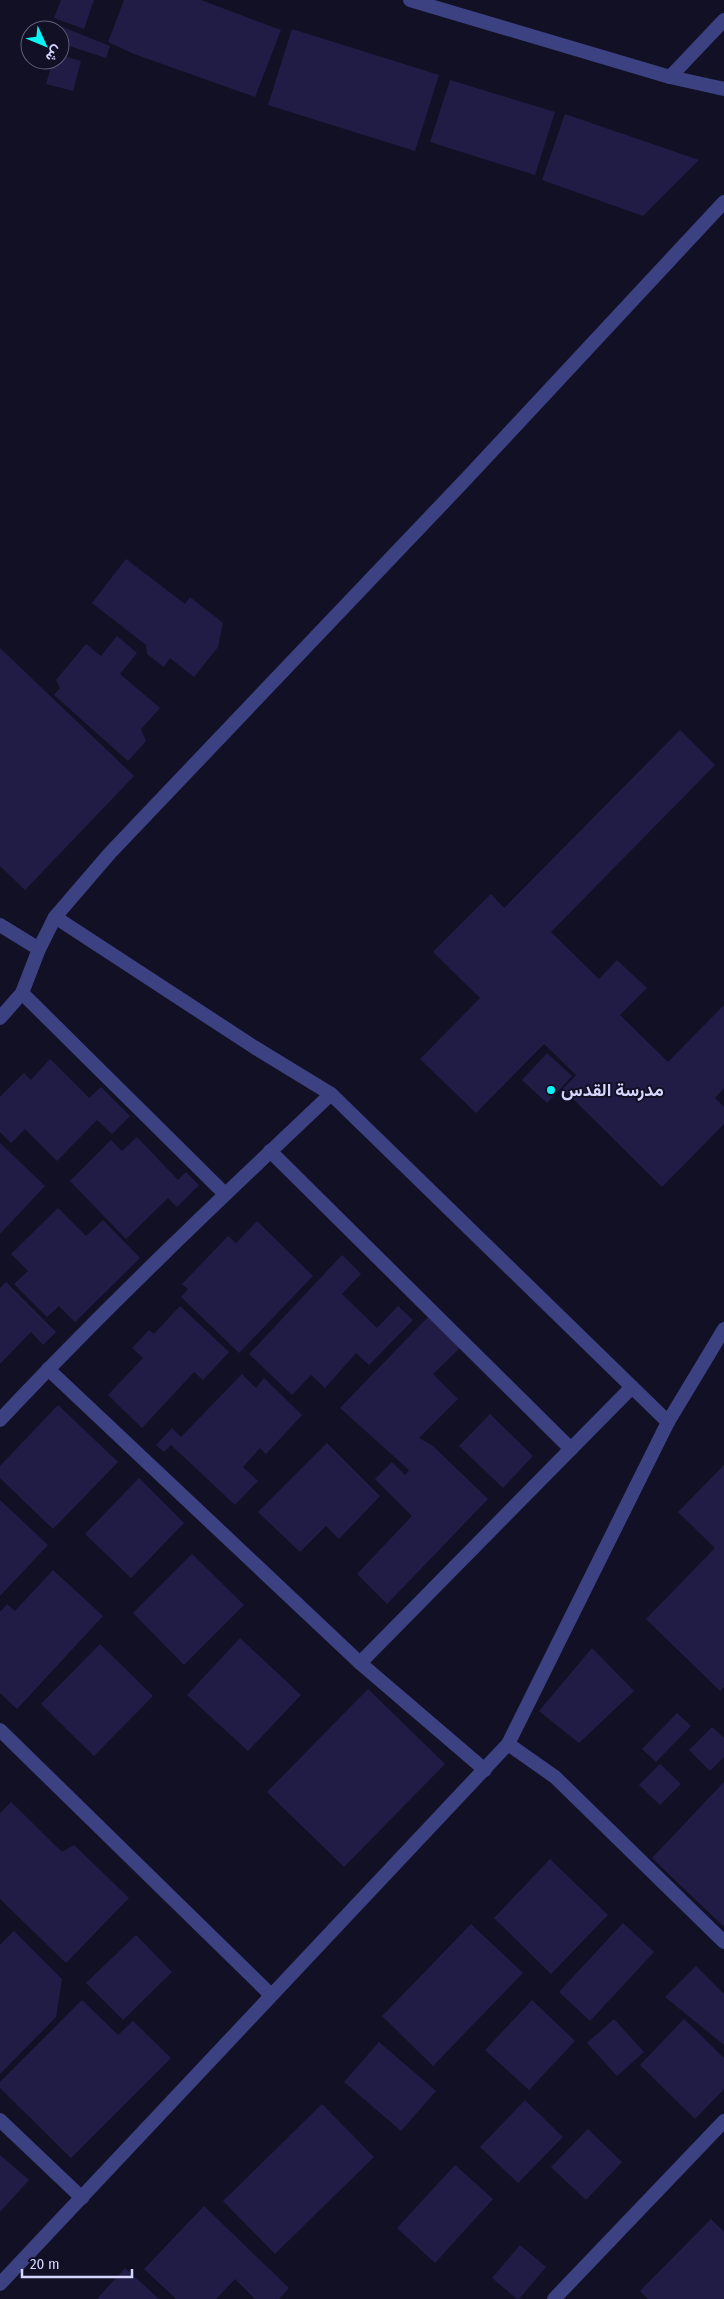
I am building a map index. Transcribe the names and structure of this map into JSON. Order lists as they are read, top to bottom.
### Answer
{
  "places": ["مدرسة القدس"],
  "scale_bar": "20 m",
  "north": "bottom right"
}
